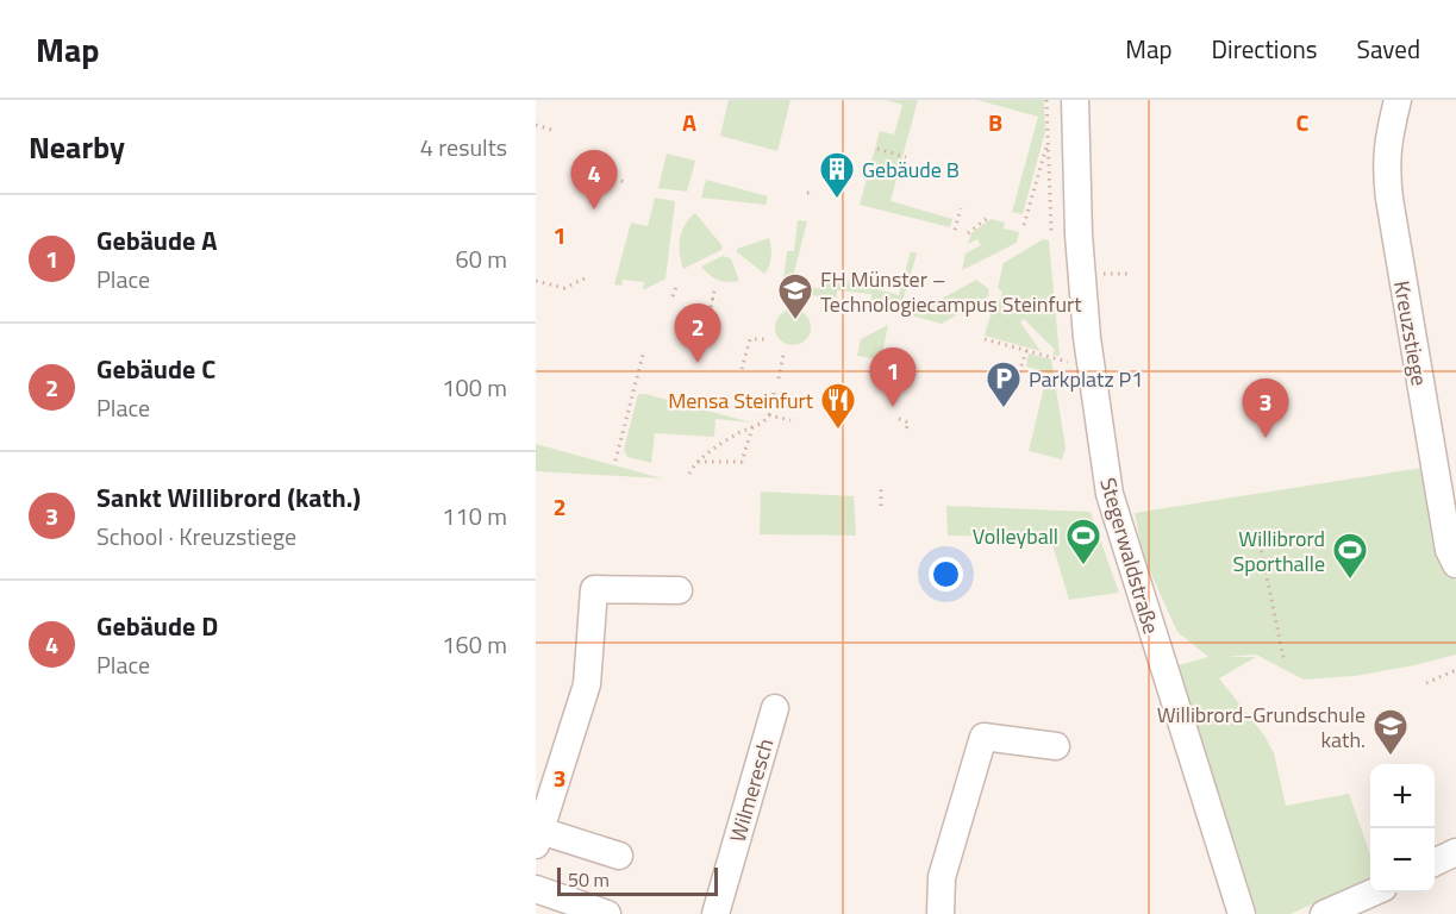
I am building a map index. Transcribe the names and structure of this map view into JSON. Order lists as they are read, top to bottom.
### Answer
{
  "streets": {
    "street": ["Kreuzstiege", "Stegerwaldstraße", "Wilmeresch"]
  },
  "places": {
    "building": ["Gebäude B"],
    "school or university": ["FH Münster – Technologiecampus Steinfurt", "Willibrord-Grundschule kath."],
    "parking": ["Parkplatz P1"],
    "restaurant": ["Mensa Steinfurt"],
    "sports": ["Volleyball", "Willibrord Sporthalle"]
  },
  "scale_bar": "50 m",
  "page": {
    "header": "Map",
    "nav": ["Map", "Directions", "Saved"],
    "heading": ["Nearby", "4 results"],
    "pins": [
      "4",
      "2",
      "1",
      "3"
    ],
    "list": [
      {
        "mark": "1",
        "name": "Gebäude A",
        "note": "Place",
        "value": "60 m"
      },
      {
        "mark": "2",
        "name": "Gebäude C",
        "note": "Place",
        "value": "100 m"
      },
      {
        "mark": "3",
        "name": "Sankt Willibrord (kath.)",
        "note": "School · Kreuzstiege",
        "value": "110 m"
      },
      {
        "mark": "4",
        "name": "Gebäude D",
        "note": "Place",
        "value": "160 m"
      }
    ],
    "map_buttons": ["+", "−"],
    "scale": "50 m"
  },
  "grid": {
    "columns": ["A", "B", "C"],
    "rows": ["1", "2", "3"]
  }
}
